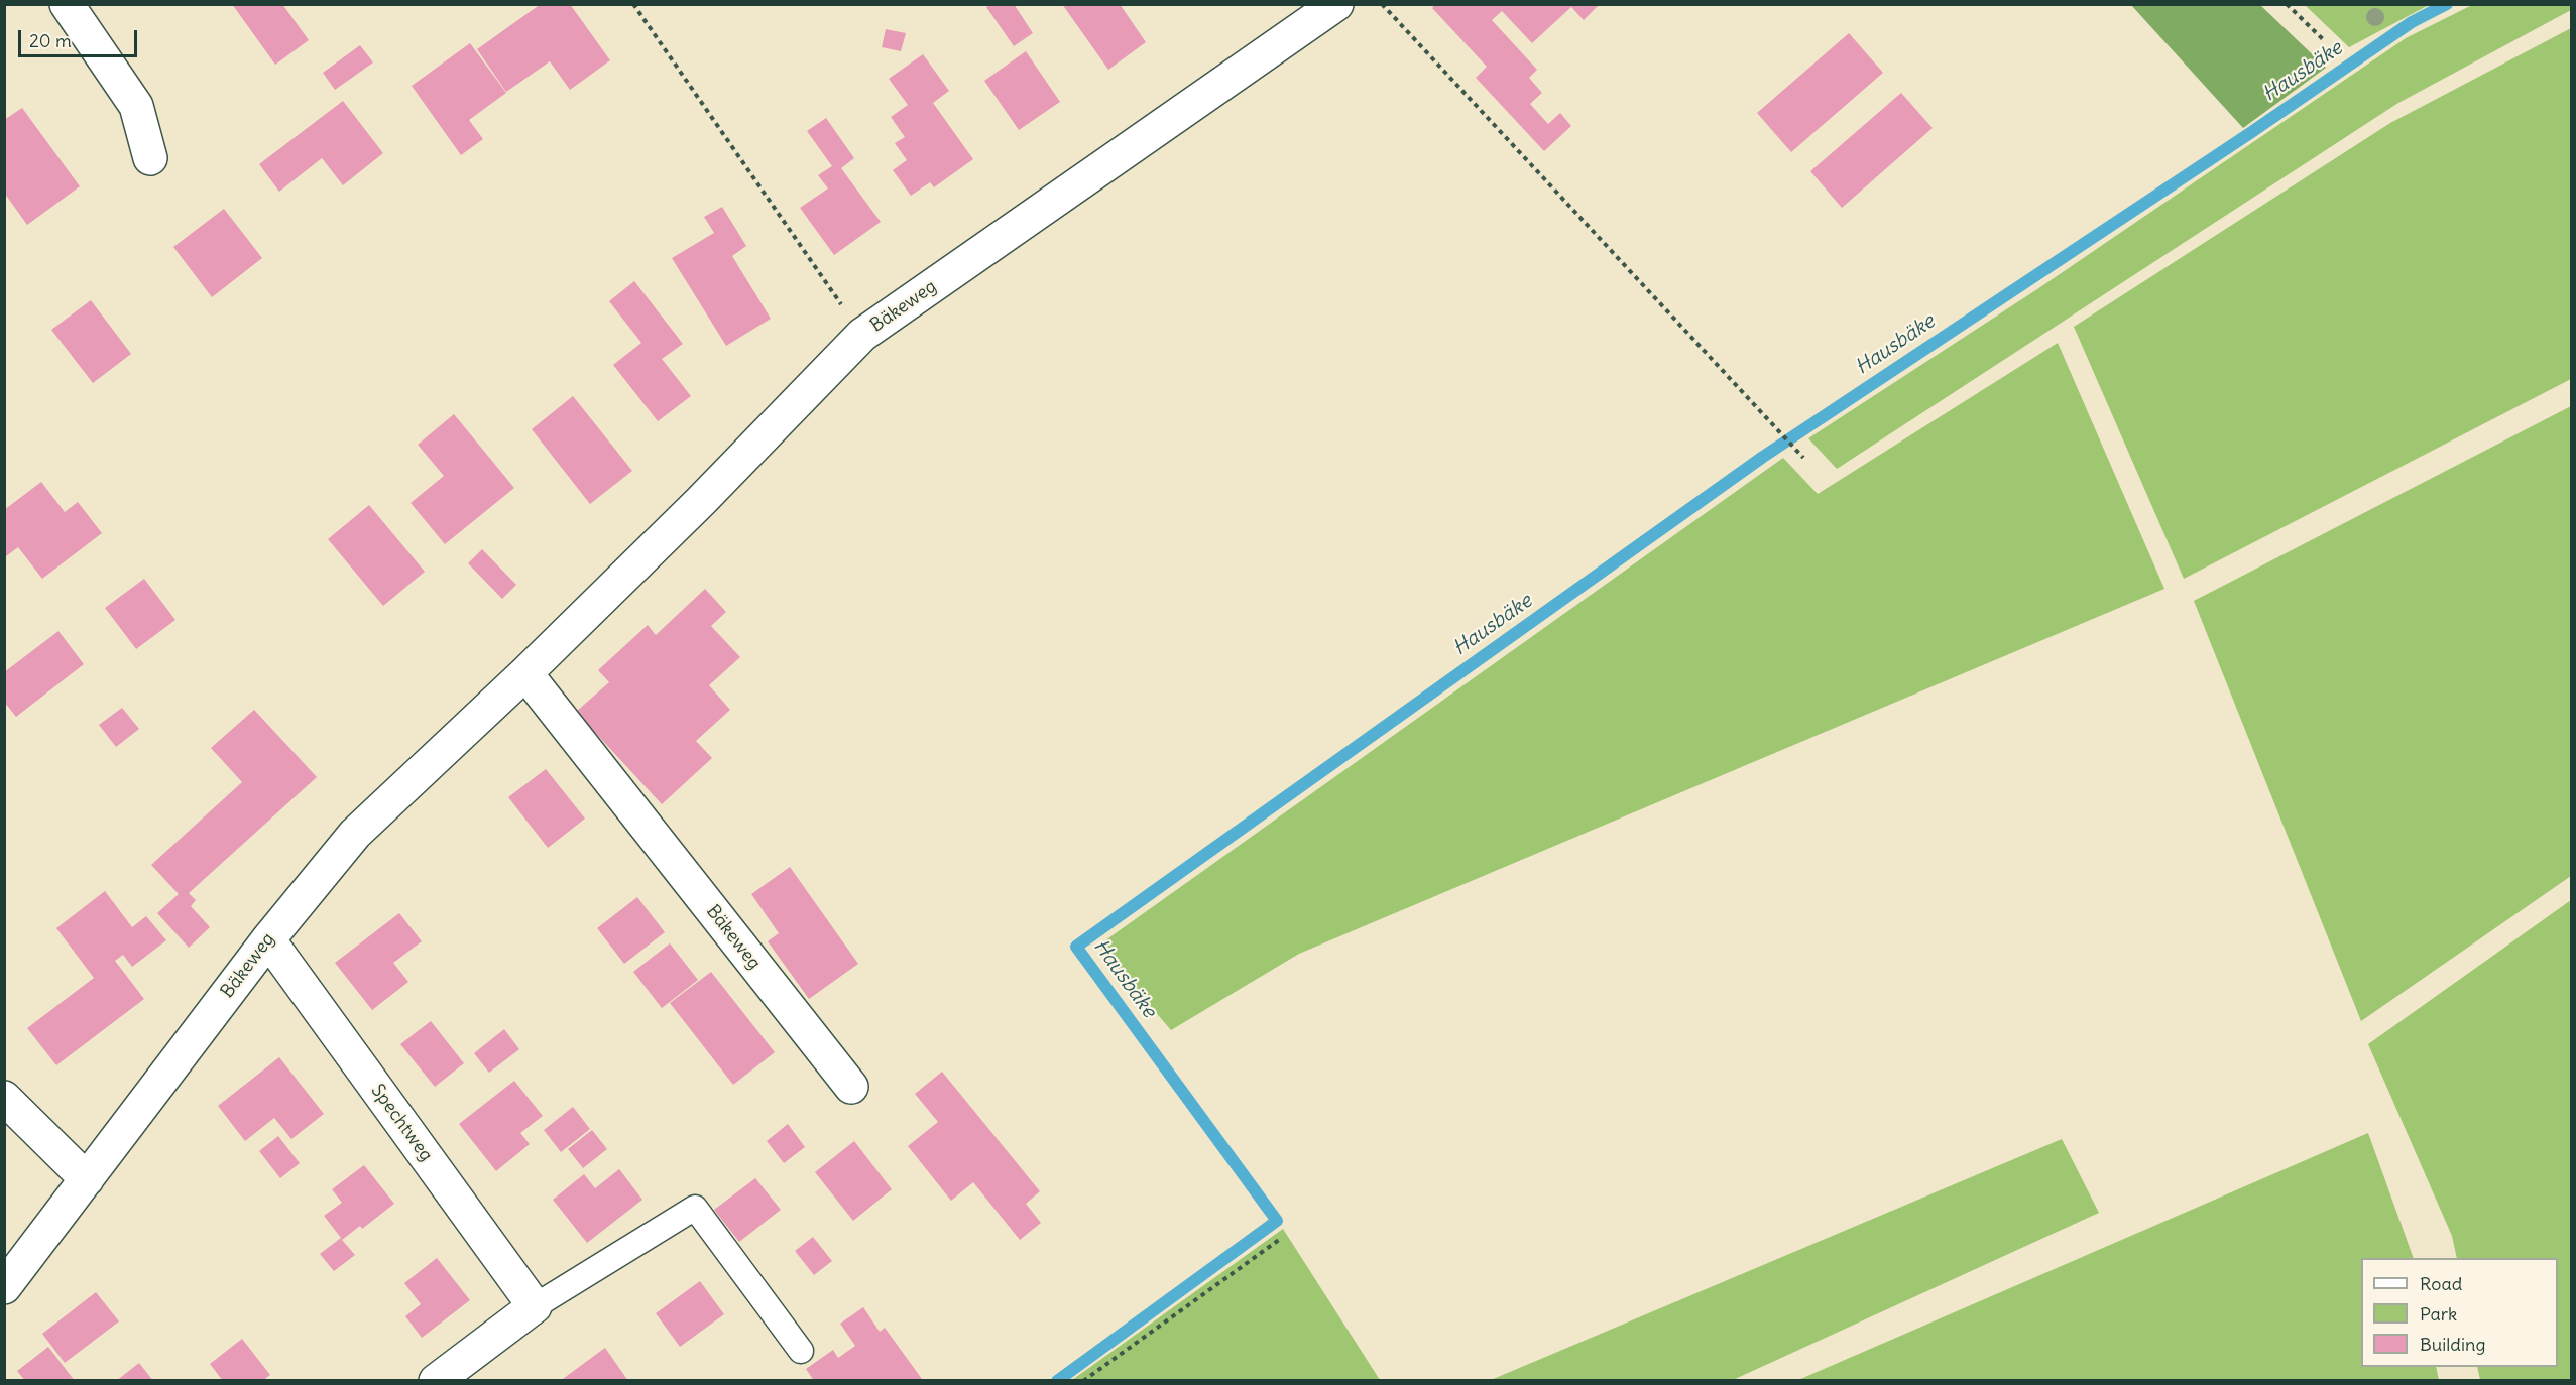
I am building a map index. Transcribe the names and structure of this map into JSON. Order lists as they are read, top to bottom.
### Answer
{
  "streets": {
    "street": ["Bäkeweg", "Spechtweg"]
  },
  "crossings": [
    ["Bäkeweg", "Spechtweg"]
  ],
  "water": ["Hausbäke"],
  "legend": ["Road", "Park", "Building"],
  "scale_bar": "20 m"
}
